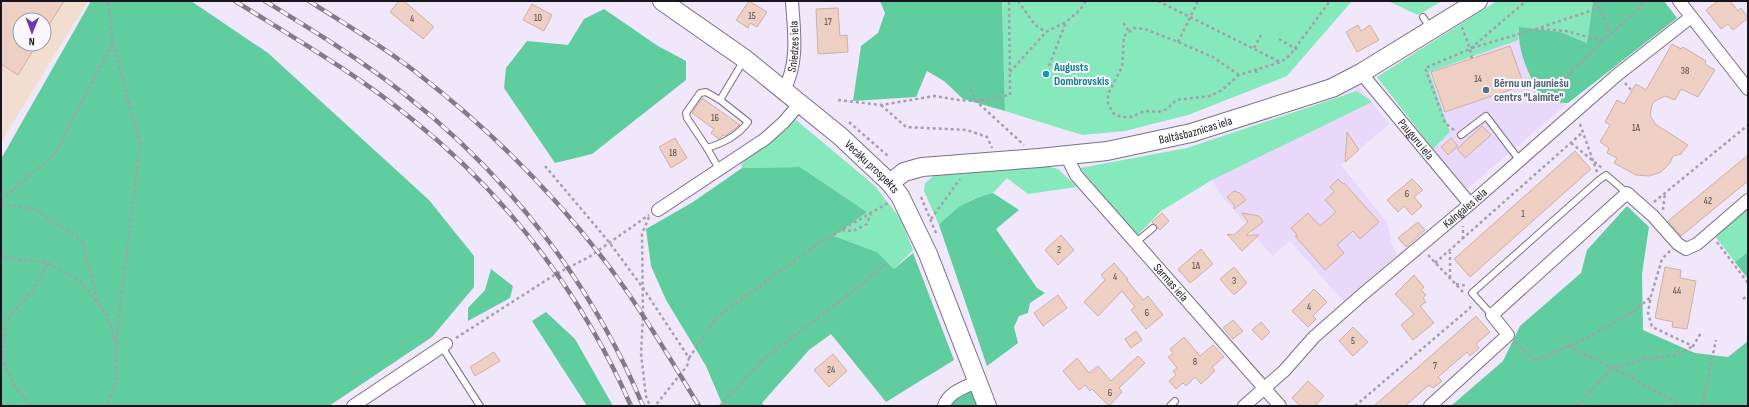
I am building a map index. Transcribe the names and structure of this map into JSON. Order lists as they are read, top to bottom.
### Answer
{
  "streets": {
    "street": [
      "Sniedzes iela",
      "Baltāsbaznīcas iela",
      "Pauguru iela",
      "Vecāķu prospekts",
      "Kalngales iela",
      "Sarmas iela"
    ]
  },
  "crossings": [
    ["Sniedzes iela", "Vecāķu prospekts"],
    ["Baltāsbaznīcas iela", "Pauguru iela"],
    ["Baltāsbaznīcas iela", "Vecāķu prospekts"],
    ["Baltāsbaznīcas iela", "Sarmas iela"],
    ["Pauguru iela", "Kalngales iela"],
    ["Kalngales iela", "Sarmas iela"]
  ],
  "places": ["Augusts Dombrovskis", "Bērnu un jauniešu centrs \"Laimīte\""],
  "house_numbers": [
    "15",
    "10",
    "4",
    "17",
    "38",
    "14",
    "16",
    "1A",
    "18",
    "6",
    "42",
    "1",
    "2",
    "1A",
    "4",
    "3",
    "44",
    "4",
    "6",
    "5",
    "8",
    "7",
    "24",
    "6"
  ],
  "north": "bottom"
}
